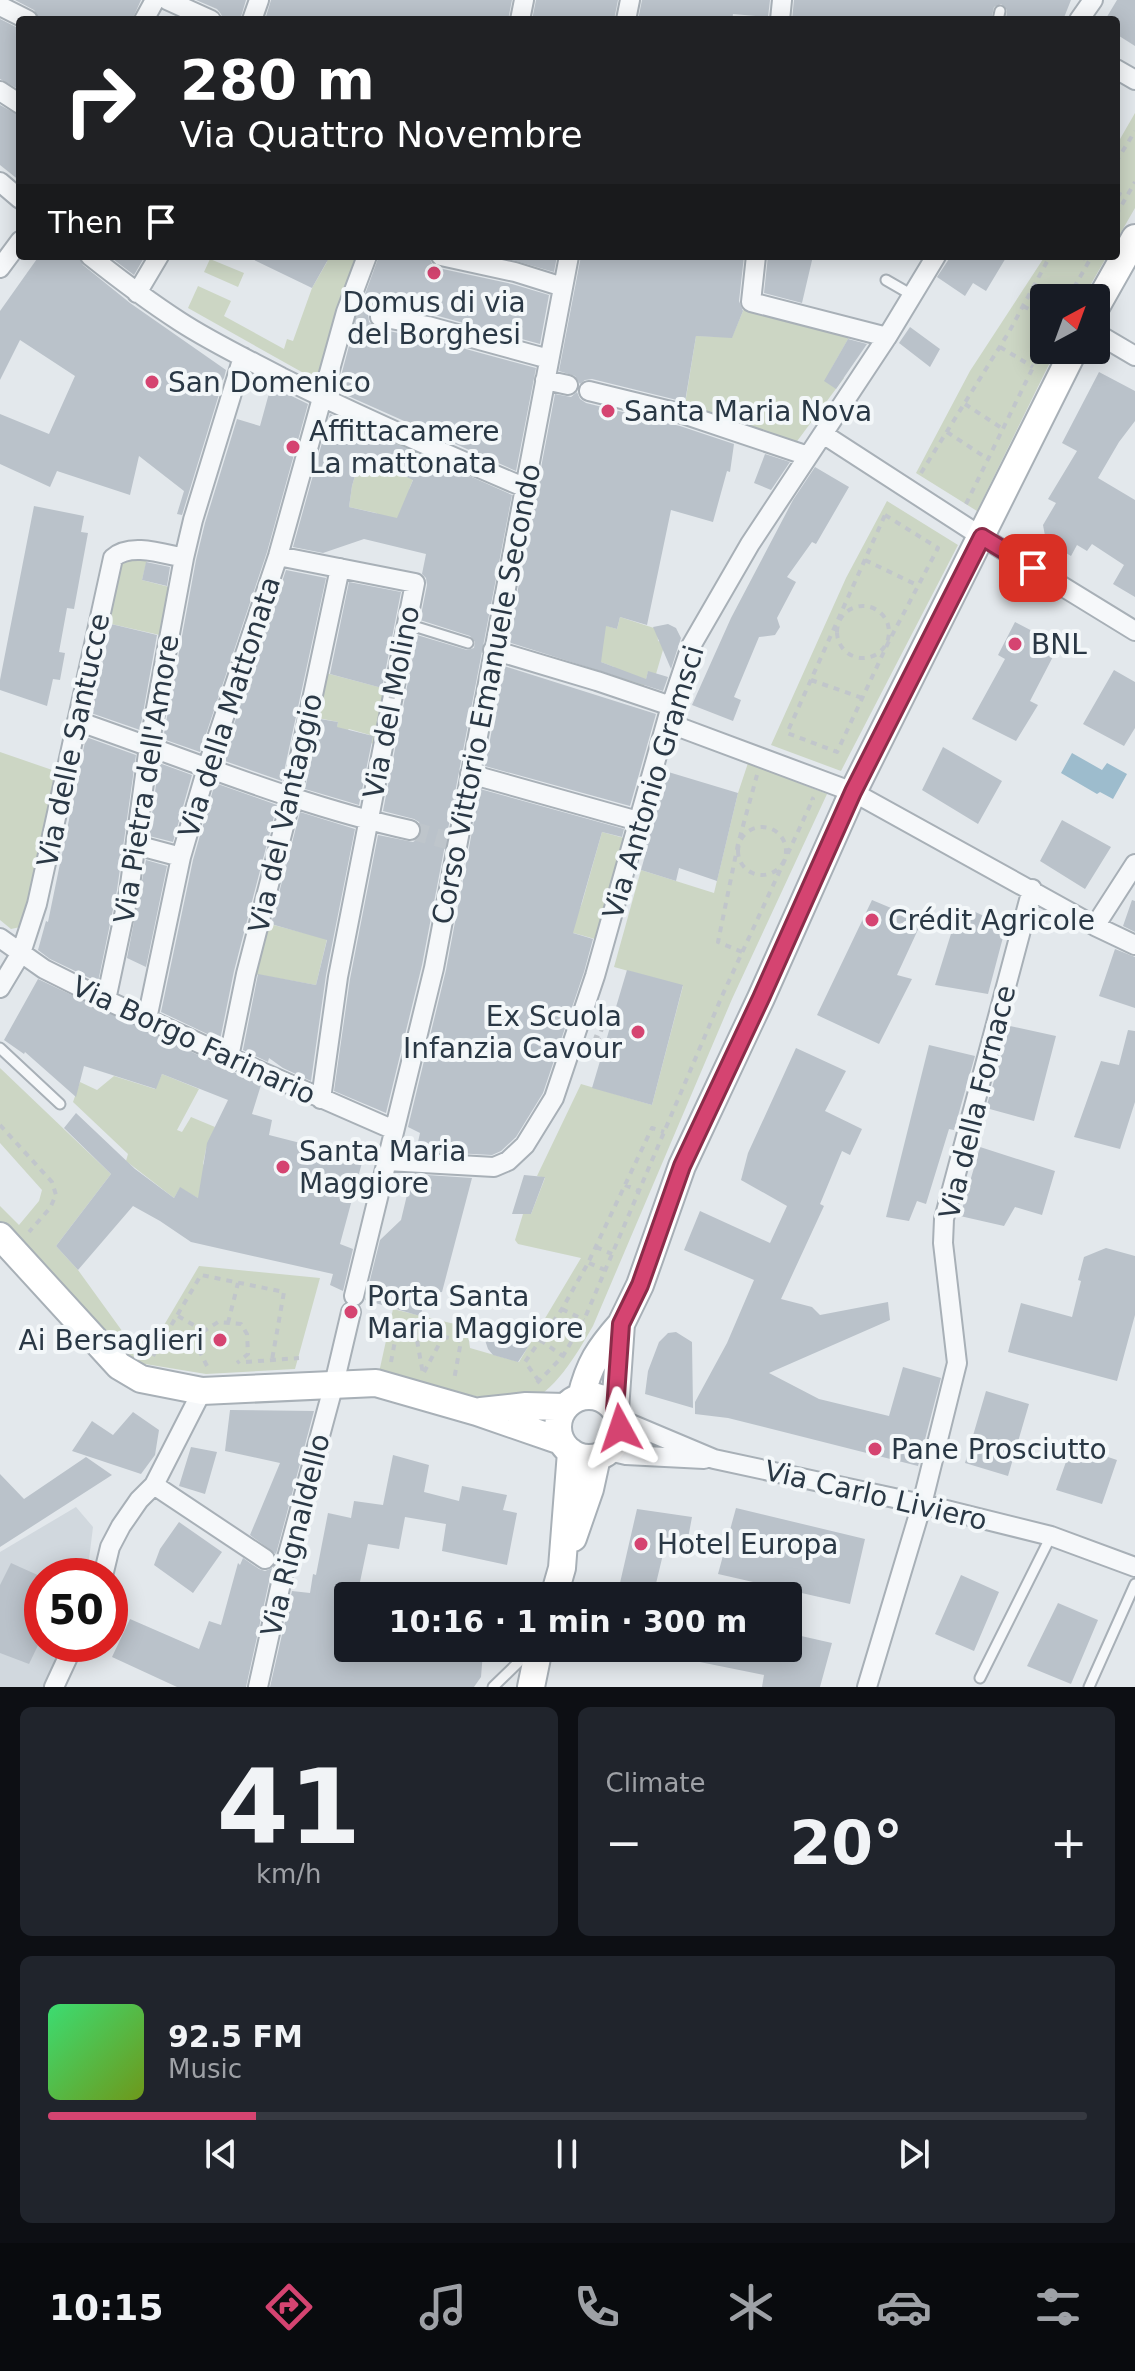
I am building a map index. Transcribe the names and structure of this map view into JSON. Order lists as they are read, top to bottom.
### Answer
{
  "streets": {
    "street": [
      "Corso Vittorio Emanuele Secondo",
      "Via del Molino",
      "Via della Mattonata",
      "Via delle Santucce",
      "Via Pietra dell'Amore",
      "Via Antonio Gramsci",
      "Via del Vantaggio",
      "Via Borgo Farinario",
      "Via della Fornace",
      "Via Carlo Liviero",
      "Via Rignaldello"
    ]
  },
  "crossings": [
    ["Corso Vittorio Emanuele Secondo", "Via Antonio Gramsci"],
    ["Corso Vittorio Emanuele Secondo", "Via Borgo Farinario"],
    ["Corso Vittorio Emanuele Secondo", "Via Rignaldello"],
    ["Via del Molino", "Via del Vantaggio"],
    ["Via del Molino", "Via Borgo Farinario"],
    ["Via della Mattonata", "Via Borgo Farinario"],
    ["Via delle Santucce", "Via Pietra dell'Amore"],
    ["Via delle Santucce", "Via Borgo Farinario"],
    ["Via Pietra dell'Amore", "Via Borgo Farinario"],
    ["Via del Vantaggio", "Via Borgo Farinario"],
    ["Via della Fornace", "Via Carlo Liviero"]
  ],
  "places": [
    "Domus di via del Borghesi",
    "San Domenico",
    "Santa Maria Nova",
    "Affittacamere La mattonata",
    "BNL",
    "Crédit Agricole",
    "Ex Scuola Infanzia Cavour",
    "Santa Maria Maggiore",
    "Porta Santa Maria Maggiore",
    "Ai Bersaglieri",
    "Pane Prosciutto",
    "Hotel Europa"
  ],
  "north": "top right",
  "page": {
    "turn": ["280 m", "Via Quattro Novembre"],
    "then": "Then",
    "limit": "50",
    "trip": "10:16 · 1 min · 300 m",
    "tile": [
      ["41", "km/h"],
      "Climate"
    ],
    "heat": ["−", "20°", "+"],
    "song": ["92.5 FM", "Music"],
    "tabs": "10:15"
  }
}
